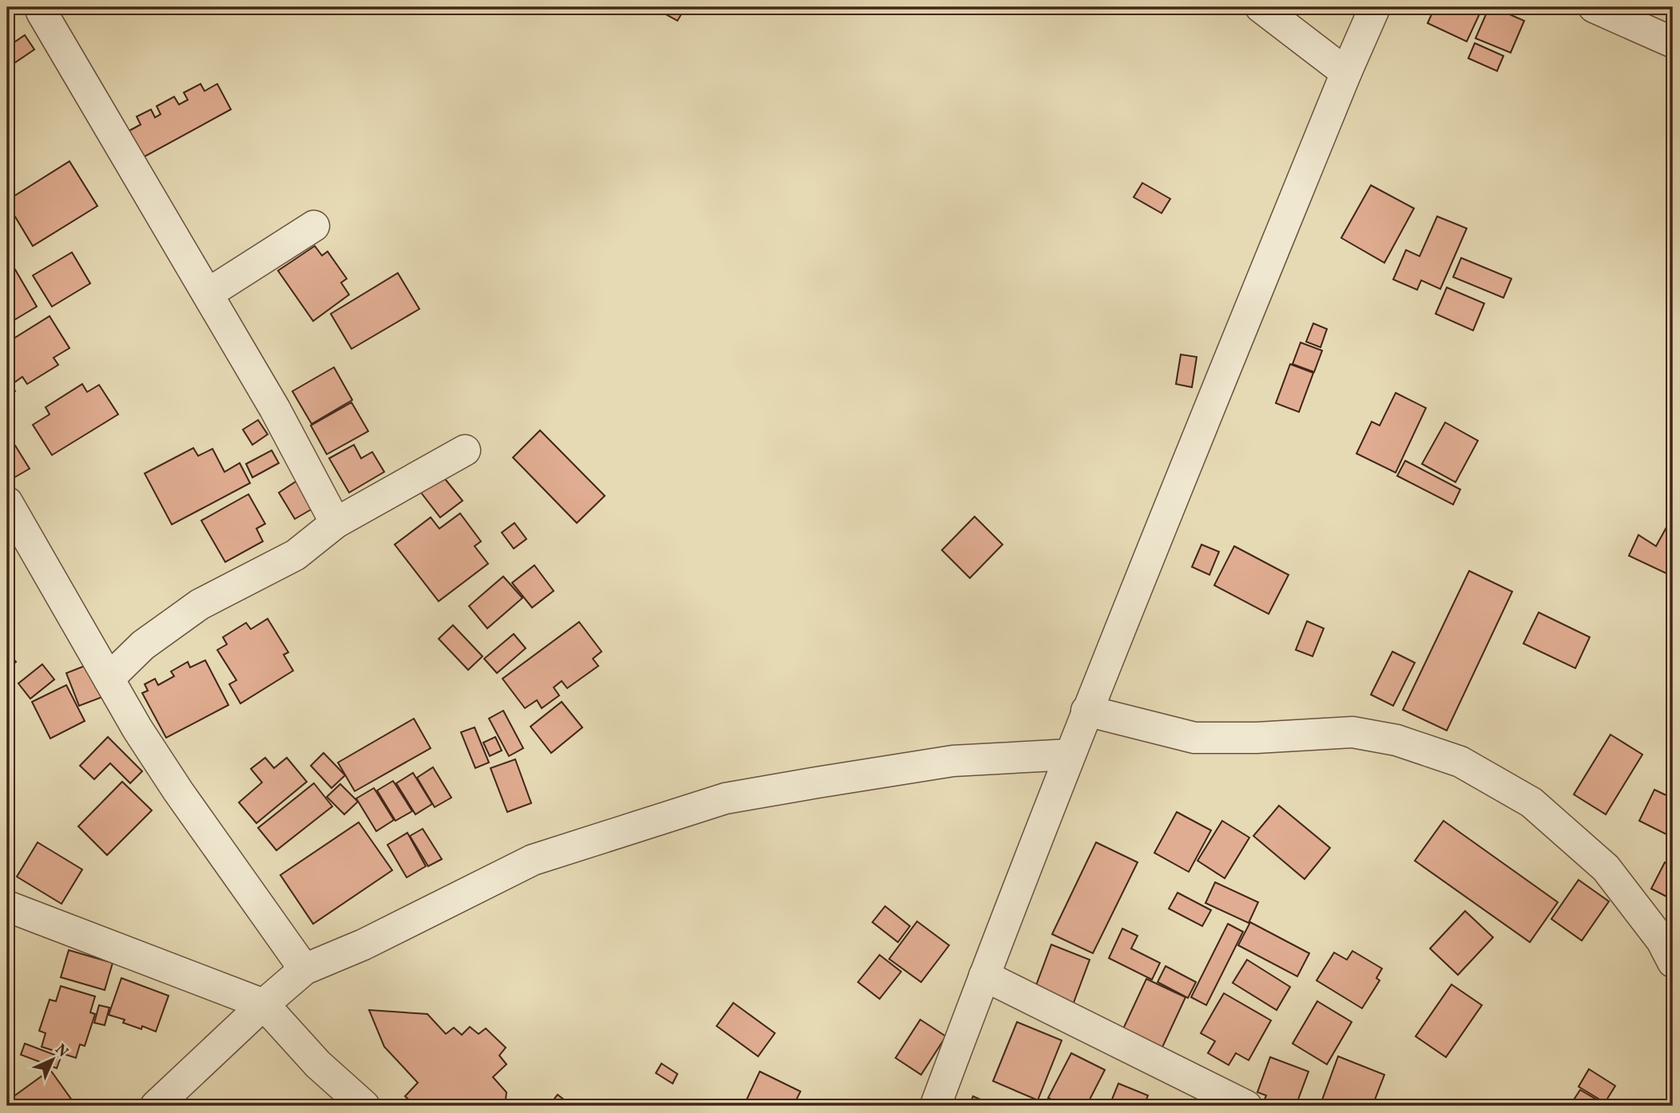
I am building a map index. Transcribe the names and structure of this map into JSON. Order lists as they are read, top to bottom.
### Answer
{
  "north": "top right"
}
